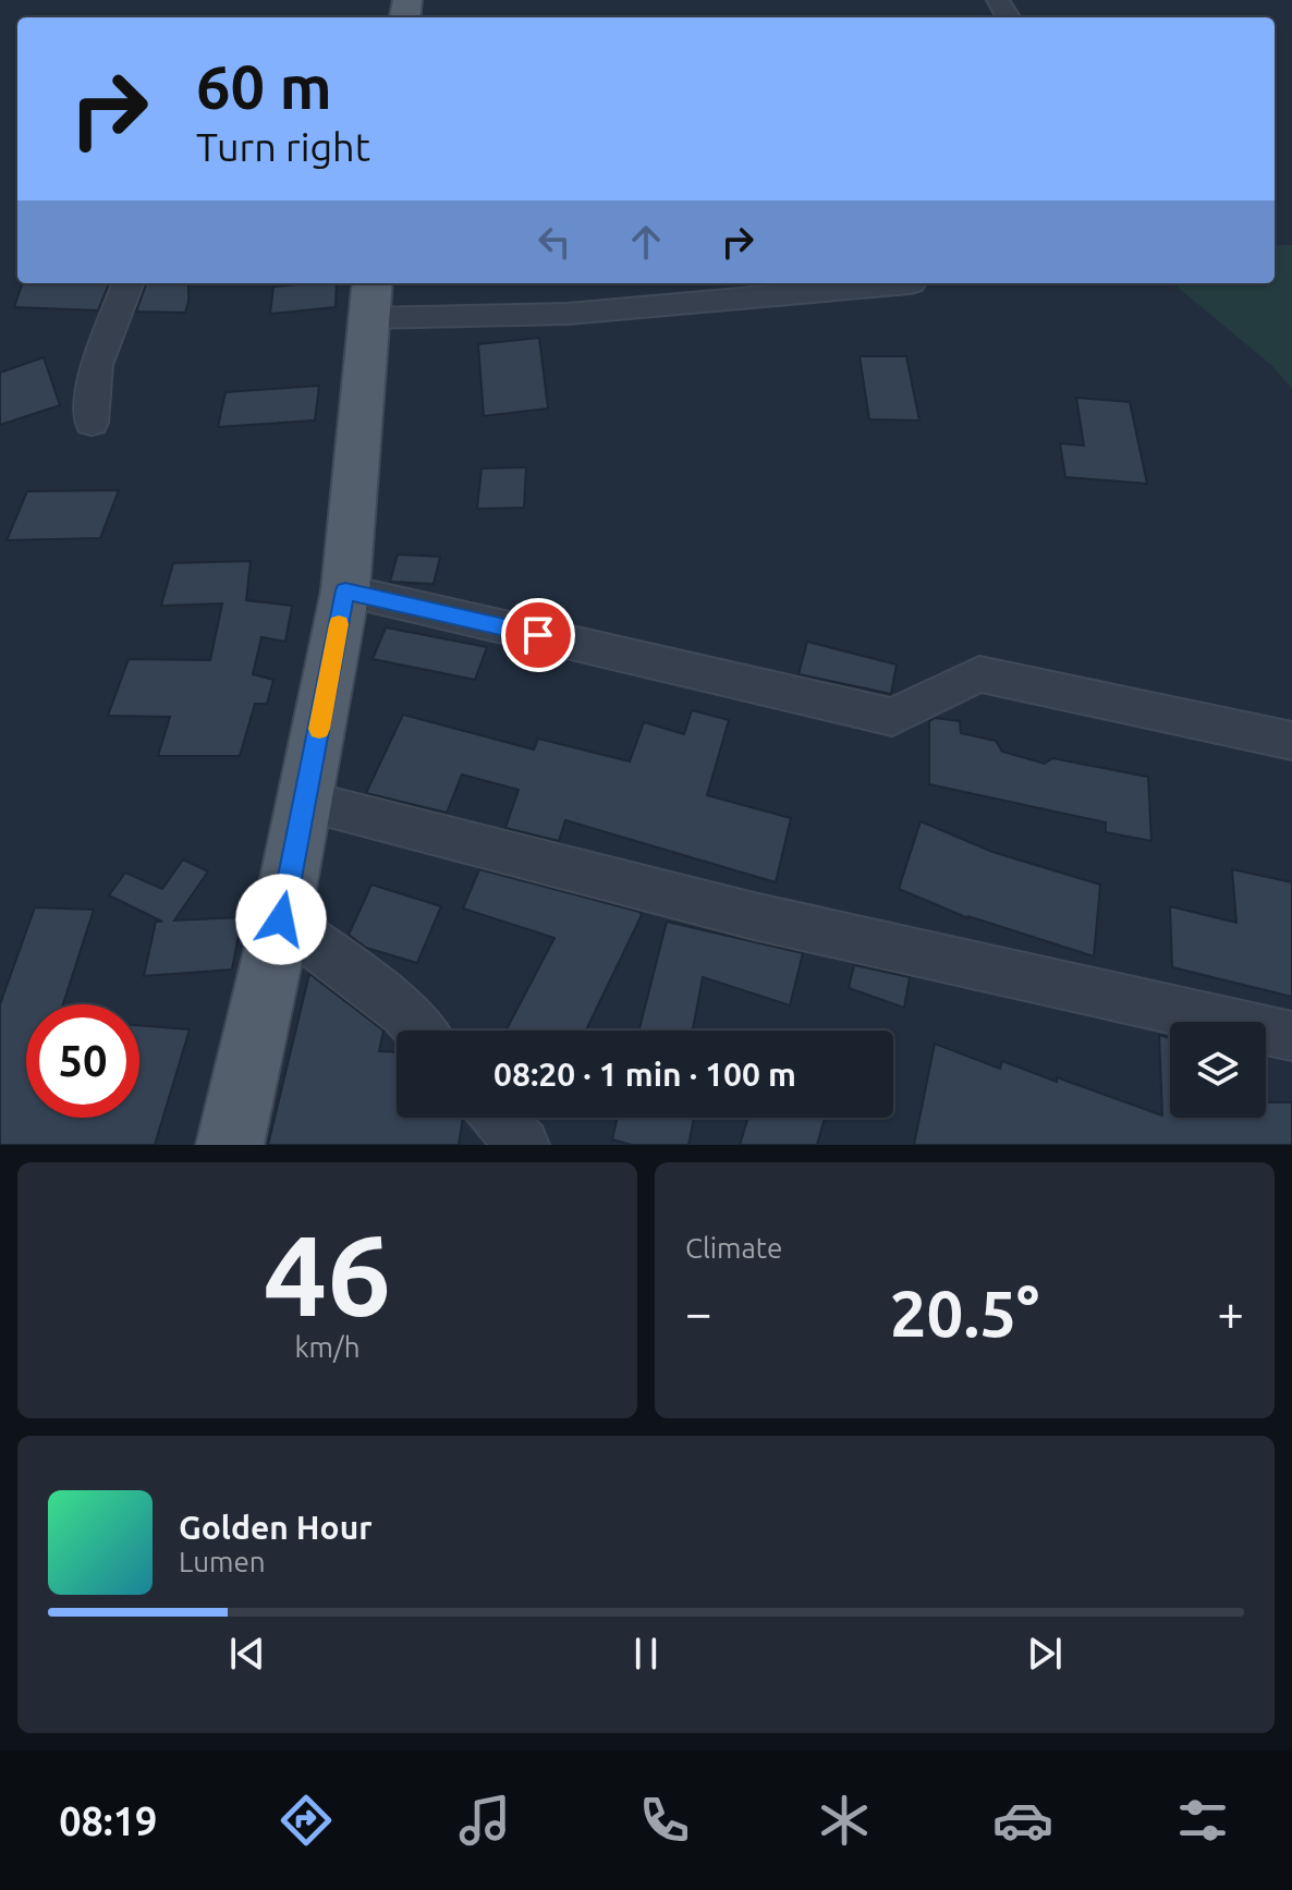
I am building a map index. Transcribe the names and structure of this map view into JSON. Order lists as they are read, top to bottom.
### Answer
{
  "page": {
    "turn": ["60 m", "Turn right"],
    "limit": "50",
    "trip": "08:20 · 1 min · 100 m",
    "tile": [
      ["46", "km/h"],
      "Climate"
    ],
    "heat": ["−", "20.5°", "+"],
    "song": ["Golden Hour", "Lumen"],
    "tabs": "08:19"
  }
}
